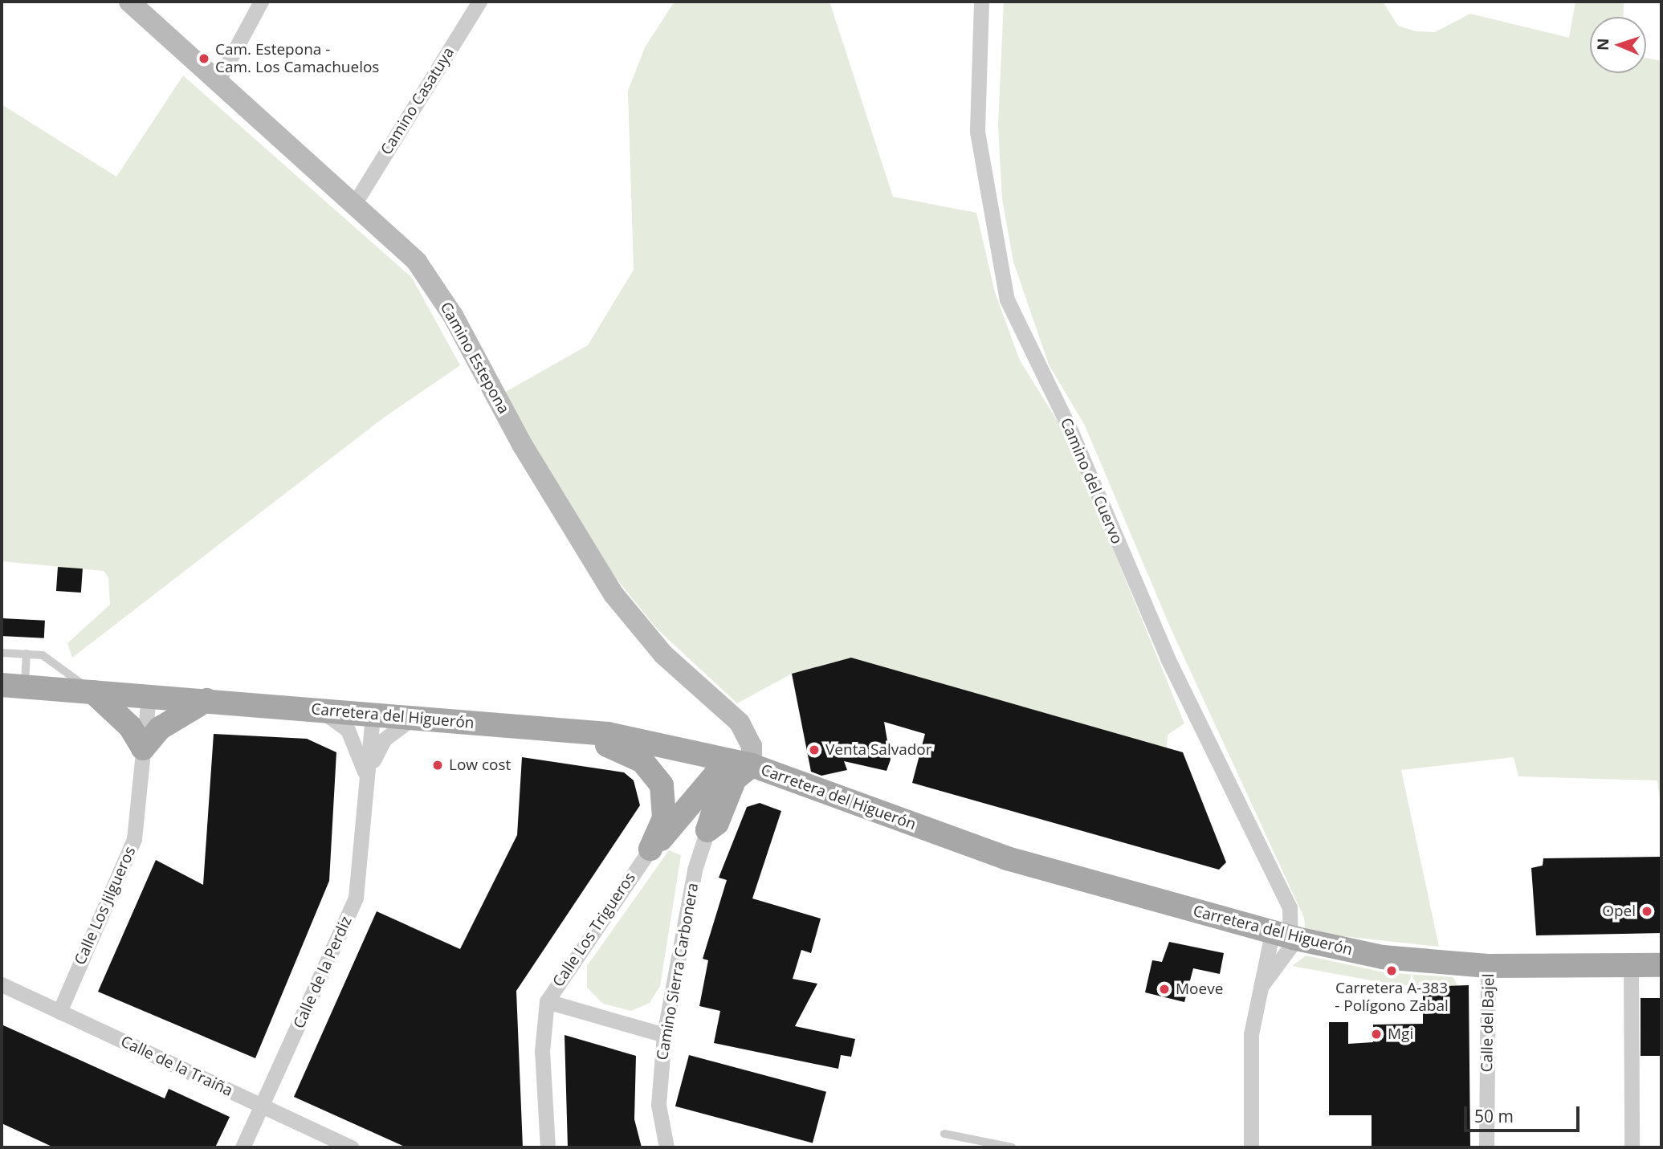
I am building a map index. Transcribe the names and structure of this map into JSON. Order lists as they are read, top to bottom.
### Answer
{
  "streets": {
    "main road": ["Camino Estepona", "Carretera del Higuerón"],
    "street": [
      "Camino Casatuya",
      "Camino del Cuervo",
      "Calle Los Jilgueros",
      "Calle Los Trigueros",
      "Camino Sierra Carbonera",
      "Calle de la Perdiz",
      "Calle del Bajel",
      "Calle de la Traiña"
    ]
  },
  "crossings": [
    ["Camino Casatuya", "Camino Estepona"],
    ["Camino Estepona", "Carretera del Higuerón"],
    ["Camino del Cuervo", "Carretera del Higuerón"],
    ["Carretera del Higuerón", "Calle Los Jilgueros"],
    ["Carretera del Higuerón", "Calle de la Perdiz"],
    ["Carretera del Higuerón", "Calle del Bajel"],
    ["Calle Los Jilgueros", "Calle de la Traiña"],
    ["Calle de la Perdiz", "Calle de la Traiña"]
  ],
  "places": [
    "Cam. Estepona - Cam. Los Camachuelos",
    "Venta Salvador",
    "Low cost",
    "Opel",
    "Carretera A-383 - Polígono Zabal",
    "Moeve",
    "Mgi"
  ],
  "scale_bar": "50 m",
  "north": "left"
}
